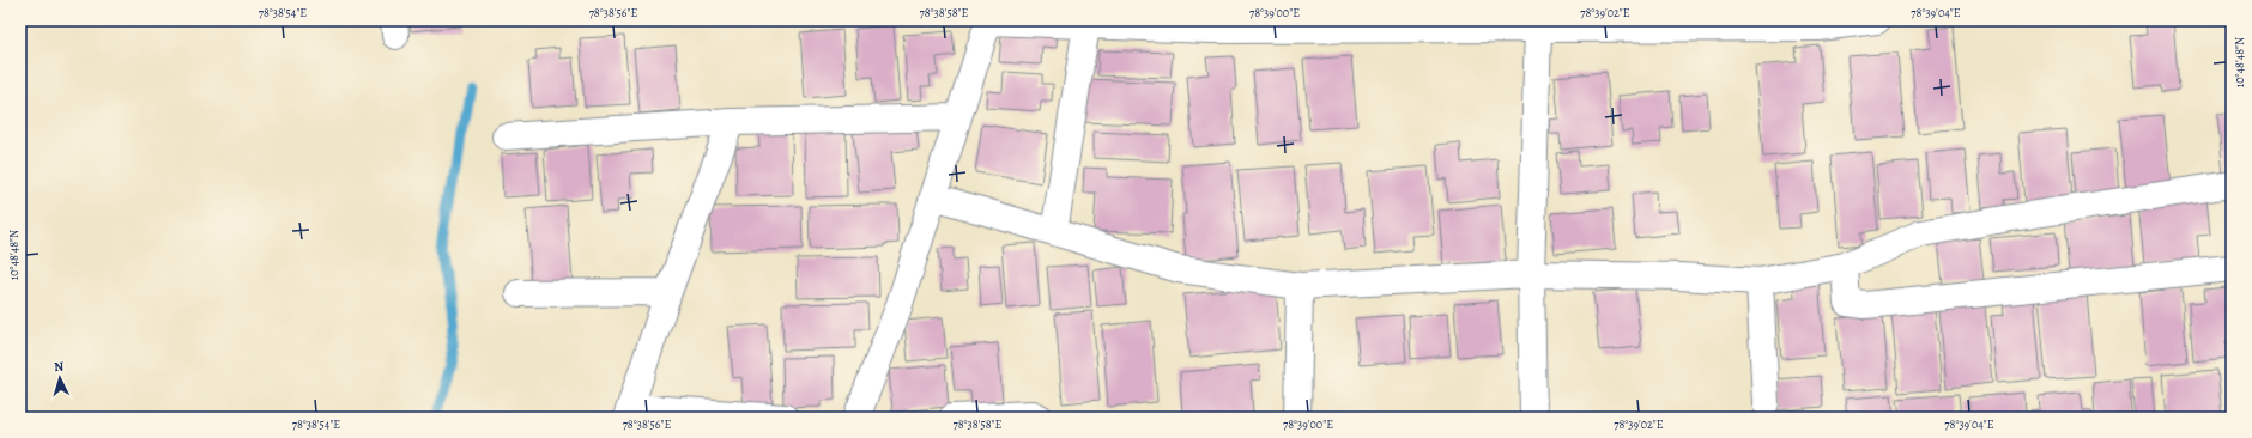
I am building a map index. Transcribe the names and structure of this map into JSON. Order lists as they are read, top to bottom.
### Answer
{
  "north": "top",
  "coordinates": [
    "78°38'54\"E",
    "78°38'56\"E",
    "78°38'58\"E",
    "78°39'00\"E",
    "78°39'02\"E",
    "78°39'04\"E",
    "10°48'48\"N"
  ]
}
